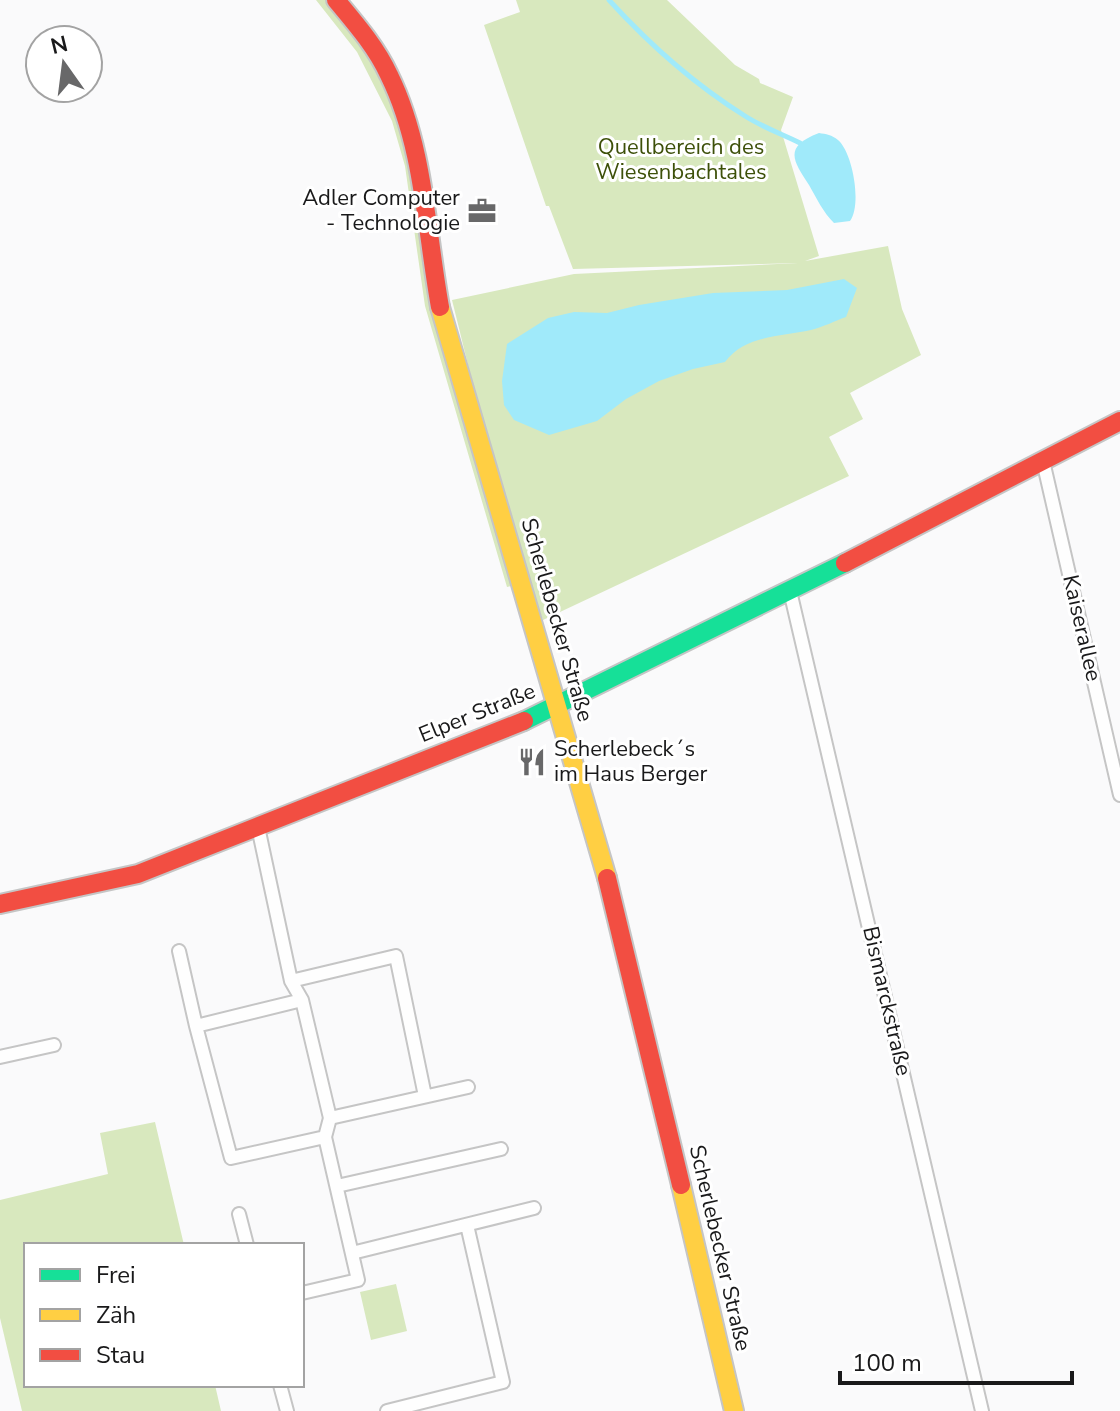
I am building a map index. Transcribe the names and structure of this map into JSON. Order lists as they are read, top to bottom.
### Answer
{
  "streets": {
    "street": [
      "Scherlebecker Straße",
      "Kaiserallee",
      "Elper Straße",
      "Bismarckstraße"
    ]
  },
  "crossings": [
    ["Scherlebecker Straße", "Elper Straße"],
    ["Kaiserallee", "Elper Straße"],
    ["Elper Straße", "Bismarckstraße"]
  ],
  "parks": ["Quellbereich des Wiesenbachtales"],
  "places": {
    "office": ["Adler Computer - Technologie"],
    "restaurant": ["Scherlebeck´s im Haus Berger"]
  },
  "legend": ["Frei", "Zäh", "Stau"],
  "scale_bar": "100 m",
  "north": "top"
}
